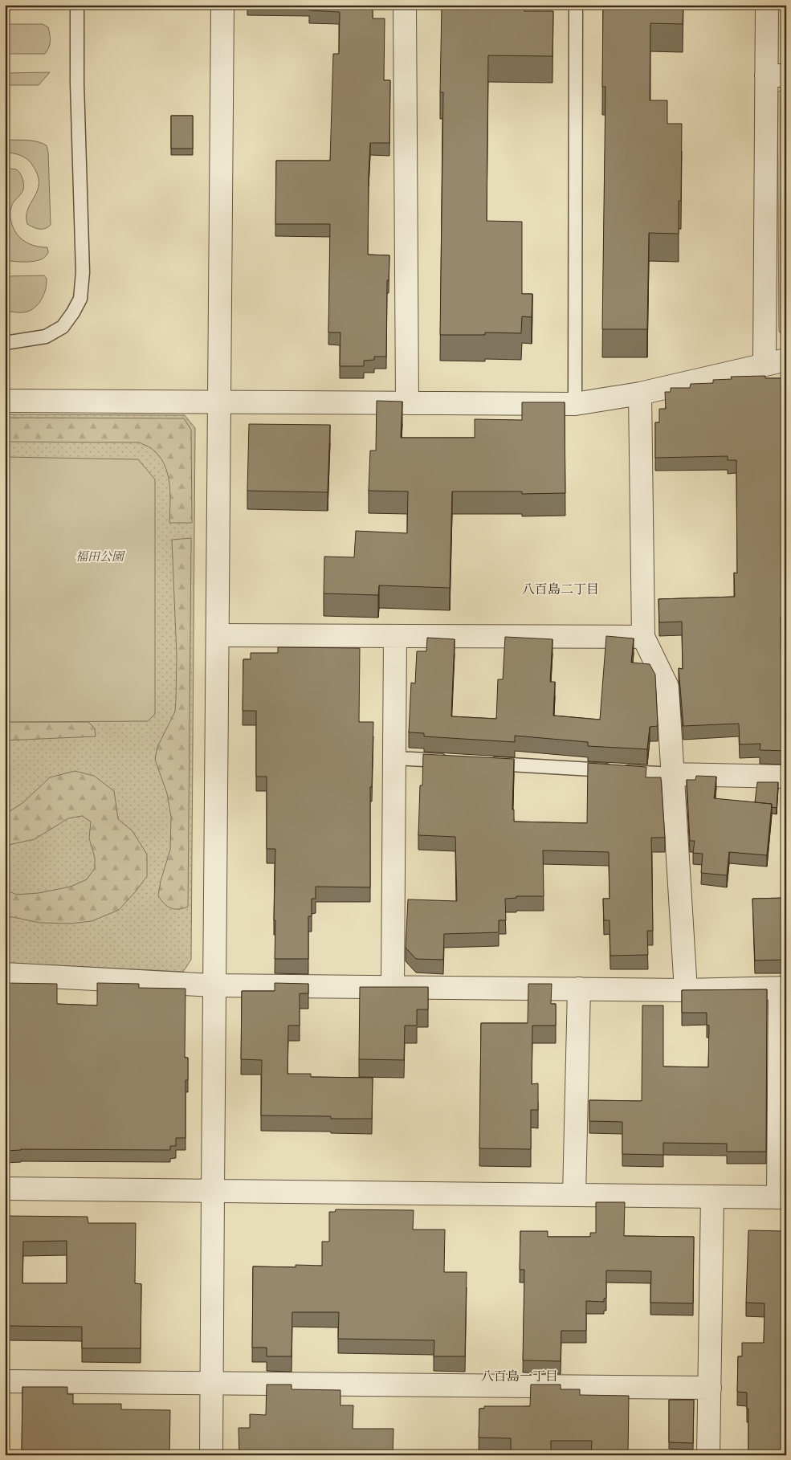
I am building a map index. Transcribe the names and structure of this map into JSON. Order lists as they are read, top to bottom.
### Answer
{
  "districts": ["八百島二丁目", "八百島一丁目"],
  "parks": ["福田公園"]
}
